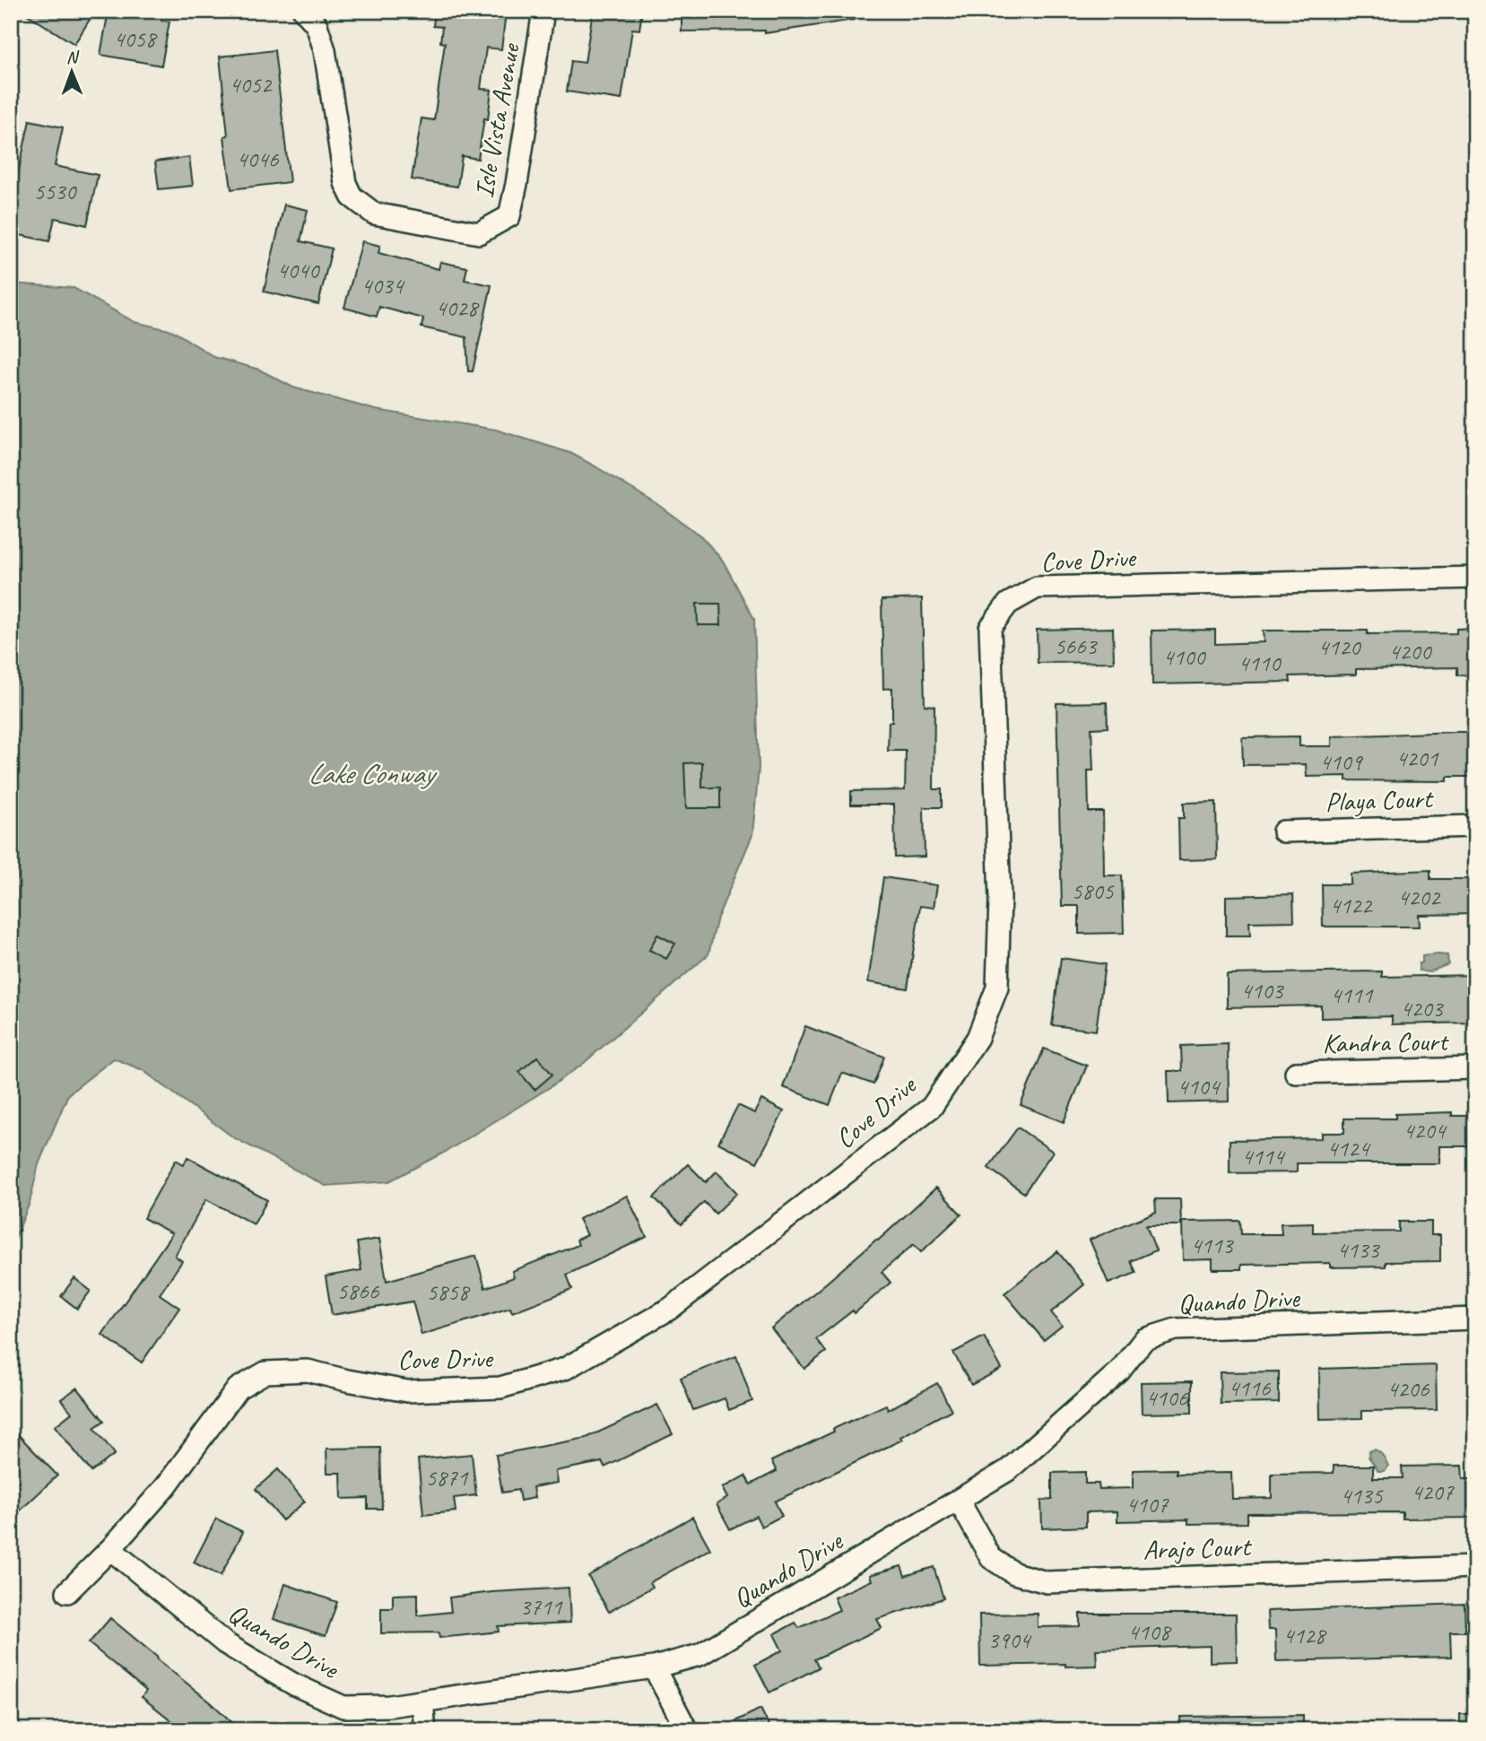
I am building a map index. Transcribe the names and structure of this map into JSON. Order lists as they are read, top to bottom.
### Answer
{
  "streets": {
    "street": [
      "Isle Vista Avenue",
      "Cove Drive",
      "Playa Court",
      "Kandra Court",
      "Quando Drive",
      "Arajo Court"
    ]
  },
  "crossings": [
    ["Cove Drive", "Quando Drive"],
    ["Quando Drive", "Arajo Court"]
  ],
  "water": ["Lake Conway"],
  "house_numbers": [
    "4058",
    "4052",
    "4046",
    "5530",
    "4040",
    "4034",
    "4028",
    "5663",
    "4120",
    "4200",
    "4100",
    "4110",
    "4201",
    "4109",
    "5805",
    "4202",
    "4122",
    "4103",
    "4111",
    "4203",
    "4104",
    "4204",
    "4124",
    "4114",
    "4113",
    "4133",
    "5866",
    "5858",
    "4116",
    "4206",
    "4106",
    "5871",
    "4207",
    "4135",
    "4107",
    "3711",
    "4108",
    "4128",
    "3904"
  ],
  "north": "top"
}
